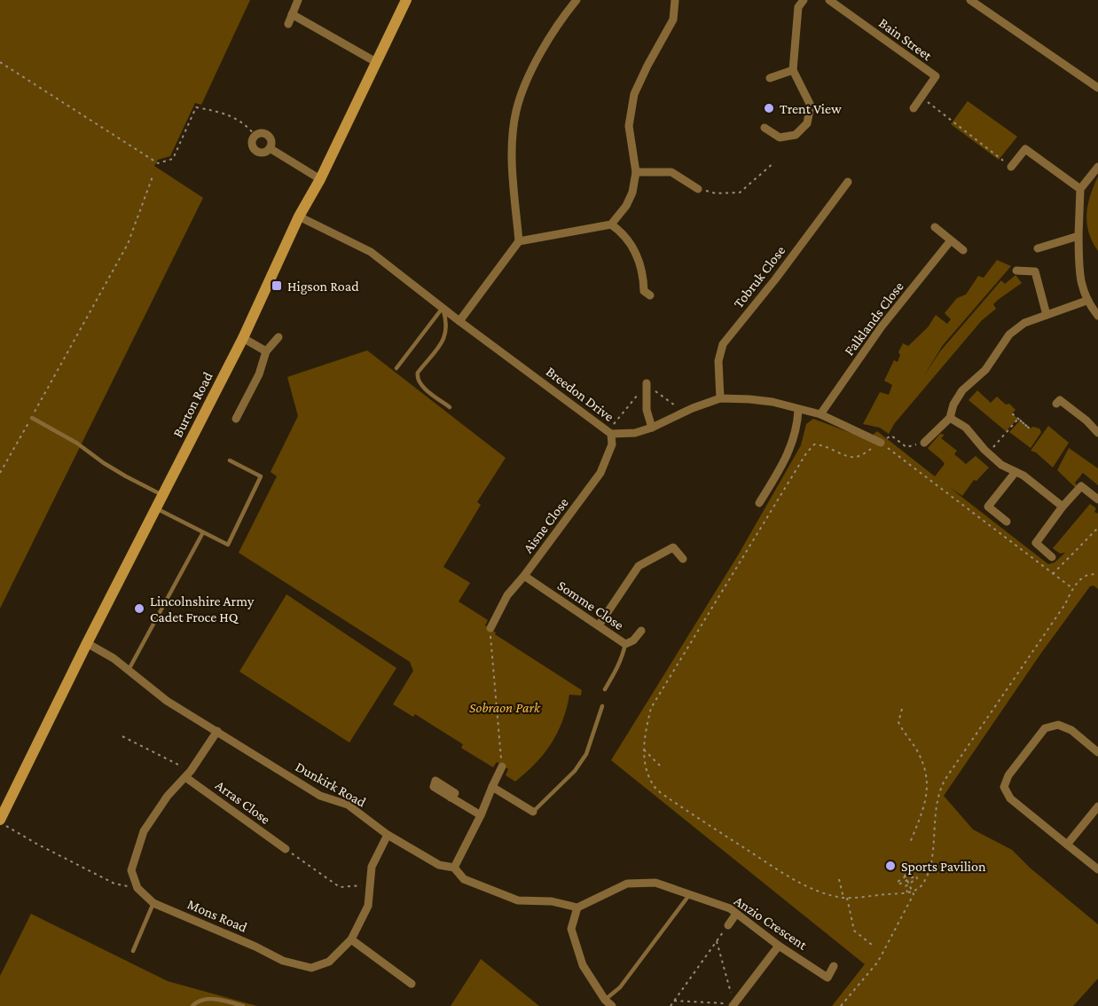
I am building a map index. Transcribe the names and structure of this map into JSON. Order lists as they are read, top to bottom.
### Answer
{
  "streets": {
    "main road": ["Burton Road"],
    "street": [
      "Bain Street",
      "Tobruk Close",
      "Falklands Close",
      "Breedon Drive",
      "Aisne Close",
      "Somme Close",
      "Dunkirk Road",
      "Arras Close",
      "Mons Road",
      "Anzio Crescent"
    ]
  },
  "crossings": [
    ["Tobruk Close", "Breedon Drive"],
    ["Falklands Close", "Breedon Drive"],
    ["Breedon Drive", "Burton Road"],
    ["Breedon Drive", "Aisne Close"],
    ["Burton Road", "Dunkirk Road"],
    ["Aisne Close", "Somme Close"],
    ["Dunkirk Road", "Mons Road"],
    ["Dunkirk Road", "Anzio Crescent"]
  ],
  "parks": ["Sobraon Park"],
  "places": {
    "other": ["Trent View", "Lincolnshire Army Cadet Froce HQ", "Sports Pavilion"],
    "transit": ["Higson Road"]
  }
}
